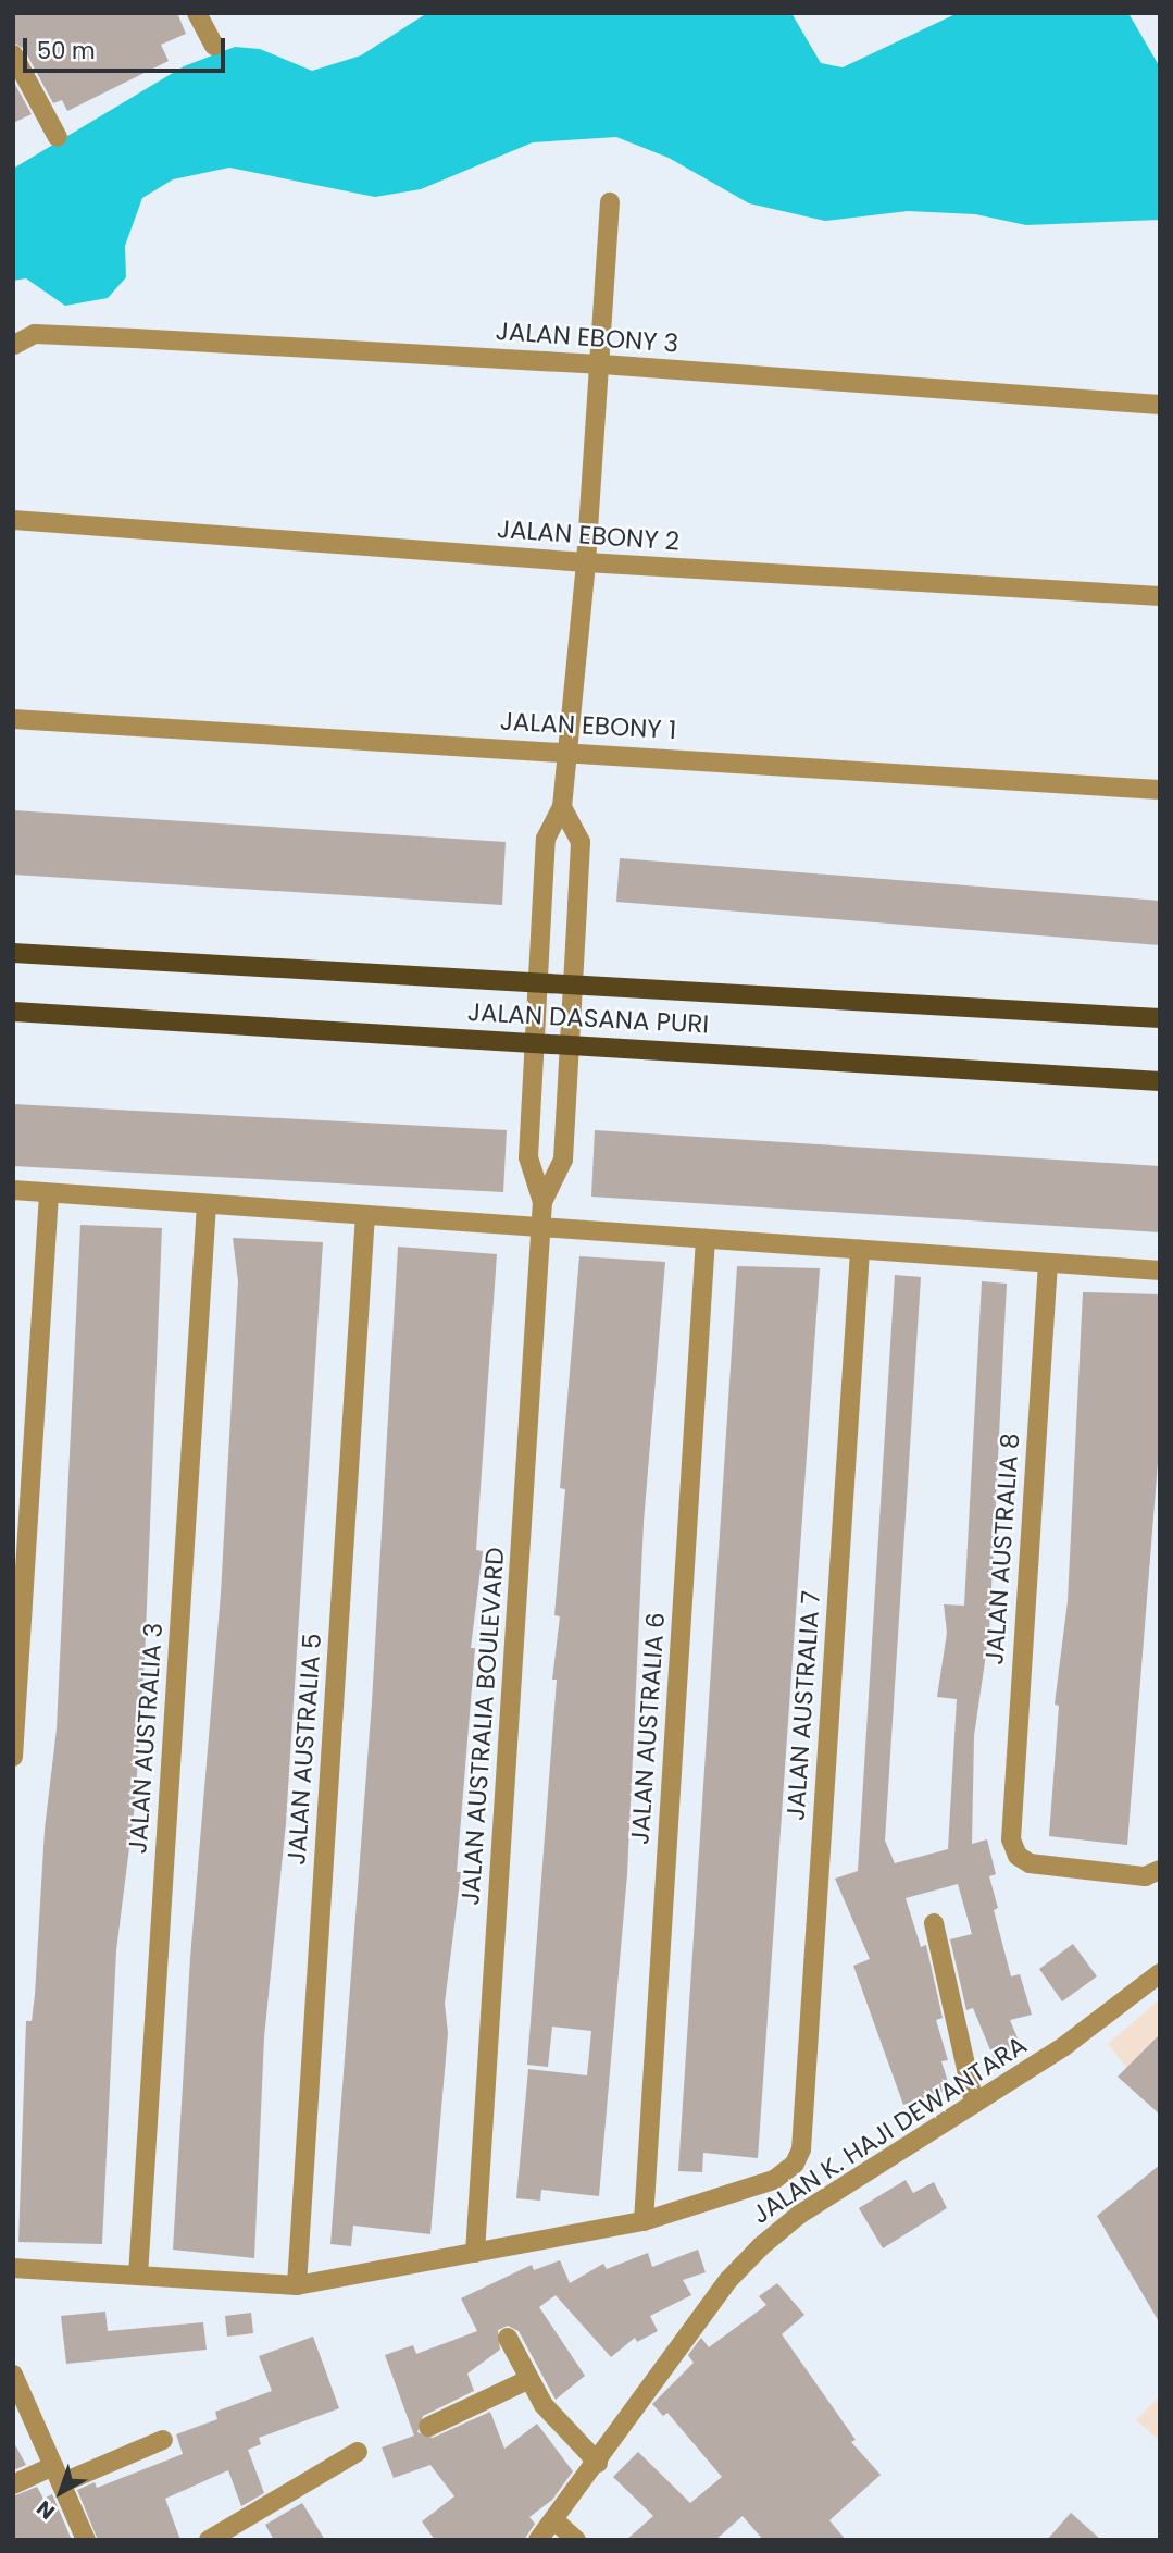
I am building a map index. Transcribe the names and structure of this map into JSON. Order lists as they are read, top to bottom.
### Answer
{
  "streets": {
    "main road": ["JALAN DASANA PURI"],
    "street": [
      "JALAN EBONY 3",
      "JALAN EBONY 2",
      "JALAN EBONY 1",
      "JALAN AUSTRALIA 8",
      "JALAN AUSTRALIA 7",
      "JALAN AUSTRALIA BOULEVARD",
      "JALAN AUSTRALIA 6",
      "JALAN AUSTRALIA 3",
      "JALAN AUSTRALIA 5",
      "JALAN K. HAJI DEWANTARA"
    ]
  },
  "crossings": [
    ["JALAN AUSTRALIA 7", "JALAN AUSTRALIA 6"]
  ],
  "scale_bar": "50 m",
  "north": "bottom left"
}
